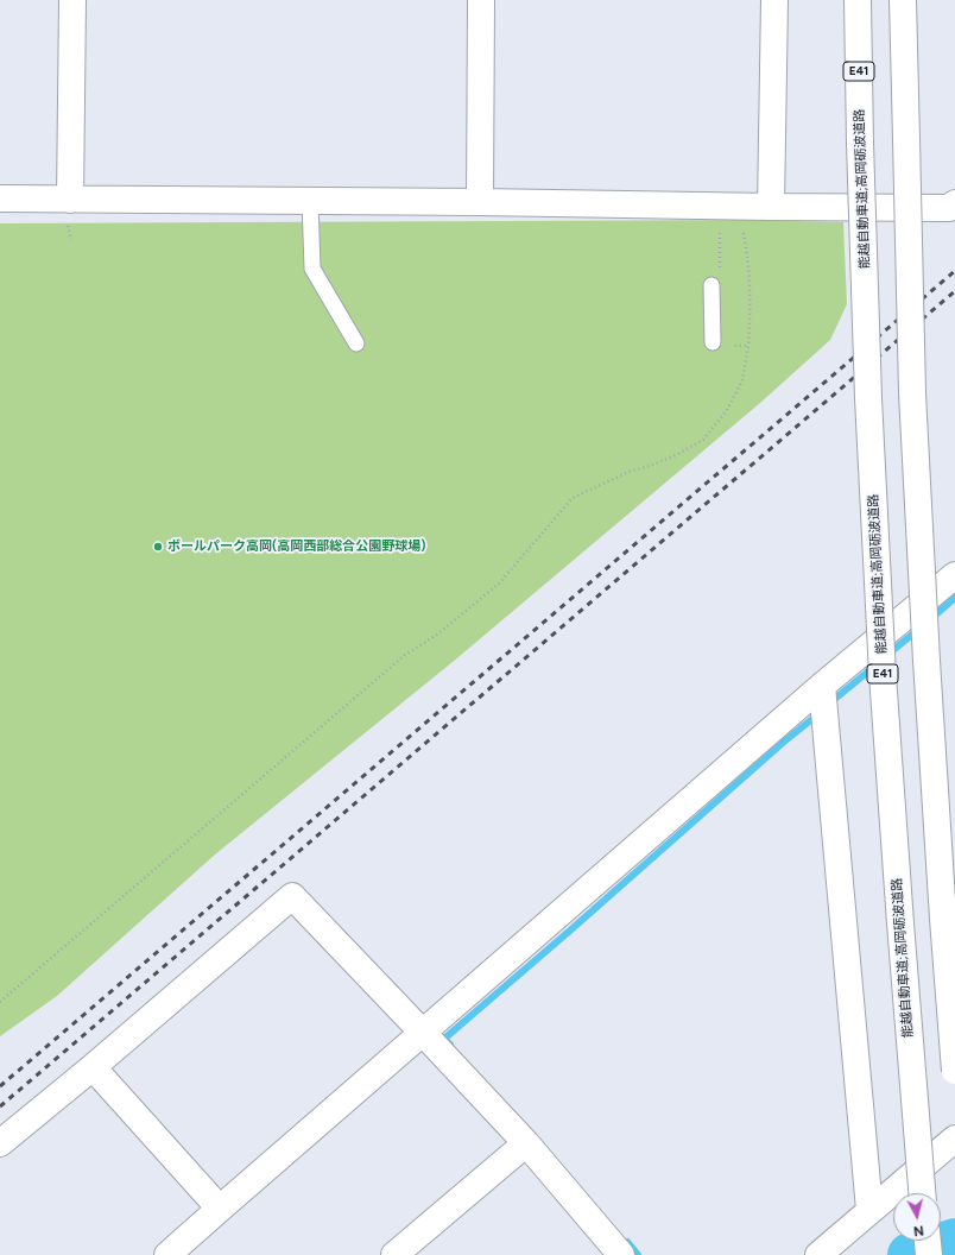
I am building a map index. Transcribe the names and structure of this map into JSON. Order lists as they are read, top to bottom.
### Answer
{
  "streets": {
    "main road": ["E41", "能越自動車道;高岡砺波道路"]
  },
  "places": ["ボールパーク高岡(高岡西部総合公園野球場)"],
  "north": "bottom"
}
